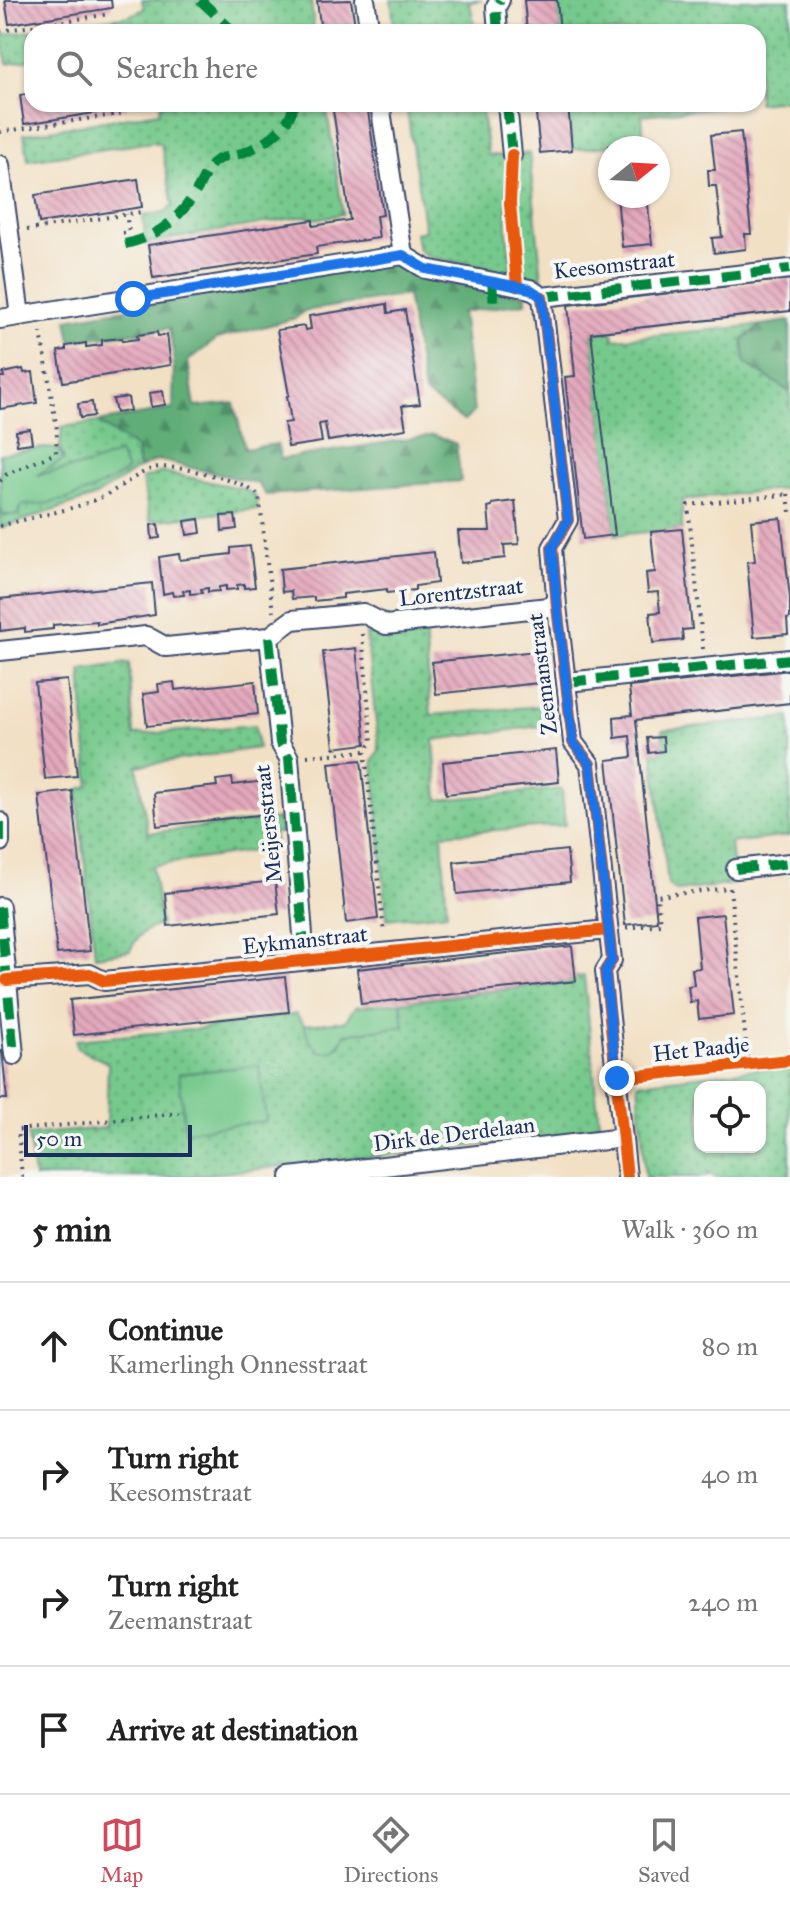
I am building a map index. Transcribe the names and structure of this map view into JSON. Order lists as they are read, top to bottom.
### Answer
{
  "streets": {
    "street": [
      "Keesomstraat",
      "Lorentzstraat",
      "Zeemanstraat",
      "Meijersstraat",
      "Eykmanstraat",
      "Dirk de Derdelaan"
    ],
    "cycle path": ["Het Paadje"]
  },
  "crossings": [
    ["Keesomstraat", "Zeemanstraat"],
    ["Lorentzstraat", "Zeemanstraat"],
    ["Lorentzstraat", "Meijersstraat"],
    ["Zeemanstraat", "Eykmanstraat"],
    ["Zeemanstraat", "Dirk de Derdelaan"],
    ["Meijersstraat", "Eykmanstraat"]
  ],
  "scale_bar": "50 m",
  "north": "right",
  "page": {
    "search": "Search here",
    "scale": "50 m",
    "heading": ["5 min", "Walk · 360 m"],
    "list": [
      ["Continue", "Kamerlingh Onnesstraat", "80 m"],
      ["Turn right", "Keesomstraat", "40 m"],
      ["Turn right", "Zeemanstraat", "240 m"],
      "Arrive at destination"
    ],
    "nav": ["Map", "Directions", "Saved"]
  }
}
